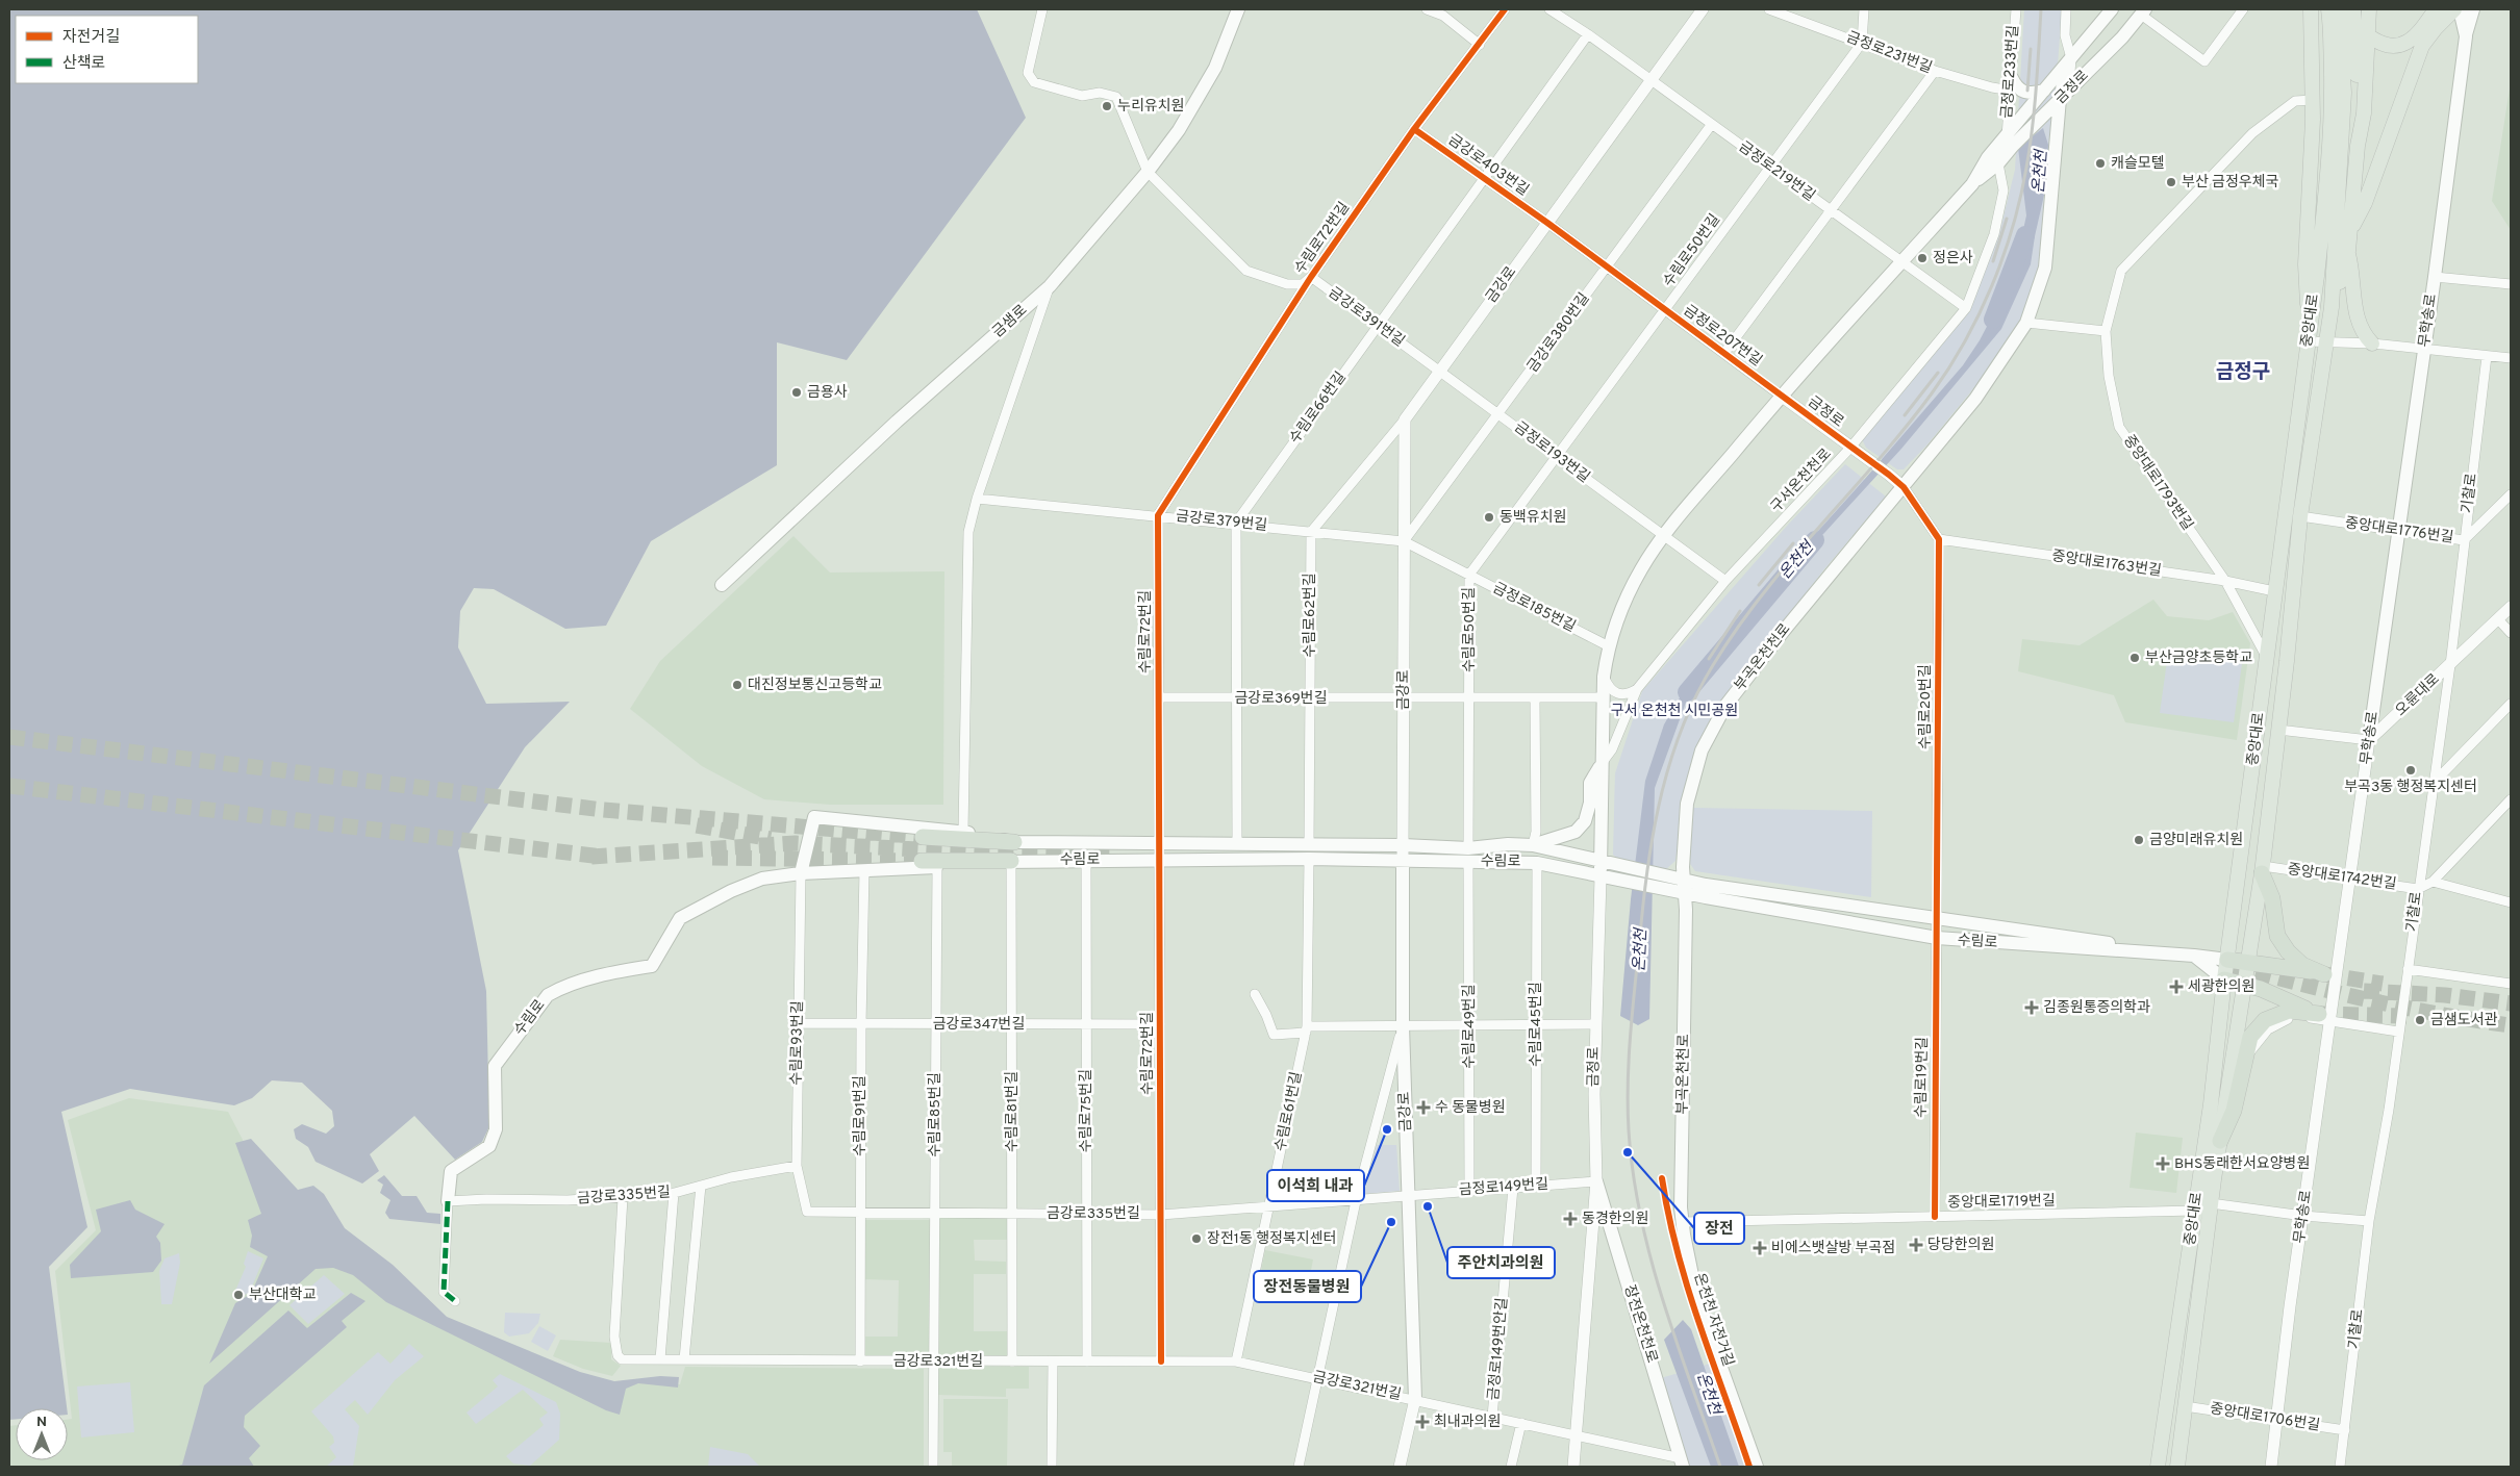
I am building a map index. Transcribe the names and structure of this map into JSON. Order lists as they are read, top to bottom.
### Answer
{
  "streets": {
    "main road": [
      "금정로",
      "금강로",
      "중앙대로",
      "무학송로",
      "금샘로",
      "부곡온천천로",
      "수림로",
      "장전온천천로"
    ],
    "street": [
      "금정로231번길",
      "금정로233번길",
      "금강로403번길",
      "금정로219번길",
      "수림로72번길",
      "수림로50번길",
      "금강로391번길",
      "금강로380번길",
      "금정로207번길",
      "수림로66번길",
      "금정로193번길",
      "구서온천천로",
      "중앙대로1793번길",
      "기찰로",
      "금강로379번길",
      "중앙대로1776번길",
      "중앙대로1763번길",
      "금정로185번길",
      "수림로62번길",
      "오륜대로",
      "금강로369번길",
      "수림로20번길",
      "중앙대로1742번길",
      "금강로347번길",
      "수림로45번길",
      "수림로49번길",
      "수림로93번길",
      "수림로19번길",
      "수림로75번길",
      "수림로81번길",
      "수림로61번길",
      "수림로85번길",
      "수림로91번길",
      "금정로149번길",
      "금강로335번길",
      "중앙대로1719번길",
      "금정로149번안길",
      "금강로321번길",
      "중앙대로1706번길"
    ],
    "cycle path": ["온천천 자전거길"]
  },
  "crossings": [
    ["금정로231번길", "금정로233번길"],
    ["금정로231번길", "수림로50번길"],
    ["금정로231번길", "금정로207번길"],
    ["금정로233번길", "금정로"],
    ["금정로", "금정로219번길"],
    ["금정로", "금정로207번길"],
    ["금정로", "금정로193번길"],
    ["금정로", "구서온천천로"],
    ["금정로", "금정로185번길"],
    ["금정로", "부곡온천천로"],
    ["금정로", "수림로"],
    ["금정로", "금정로149번길"],
    ["금정로", "장전온천천로"],
    ["금강로403번길", "수림로72번길"],
    ["금강로403번길", "금강로"],
    ["금강로403번길", "금정로207번길"],
    ["금강로403번길", "수림로66번길"],
    ["금정로219번길", "수림로50번길"],
    ["금정로219번길", "금강로"],
    ["금정로219번길", "금강로380번길"],
    ["금정로219번길", "금정로207번길"],
    ["금정로219번길", "수림로66번길"],
    ["금정로219번길", "구서온천천로"],
    ["수림로72번길", "금강로391번길"],
    ["수림로72번길", "금강로379번길"],
    ["수림로72번길", "금강로369번길"],
    ["수림로72번길", "수림로"],
    ["수림로72번길", "금강로347번길"],
    ["수림로72번길", "금강로335번길"],
    ["수림로72번길", "금강로321번길"],
    ["수림로50번길", "금정로207번길"],
    ["수림로50번길", "금정로193번길"],
    ["수림로50번길", "금정로185번길"],
    ["수림로50번길", "수림로"],
    ["수림로50번길", "수림로49번길"],
    ["금강로", "금강로391번길"],
    ["금강로", "금강로380번길"],
    ["금강로", "금정로207번길"],
    ["금강로", "금정로193번길"],
    ["금강로", "금강로379번길"],
    ["금강로", "금정로185번길"],
    ["금강로", "금강로369번길"],
    ["금강로", "수림로"],
    ["금강로", "금정로149번길"],
    ["금강로", "금강로335번길"],
    ["금강로", "금강로321번길"],
    ["금강로391번길", "수림로66번길"],
    ["금강로391번길", "금정로193번길"],
    ["중앙대로", "중앙대로1793번길"],
    ["중앙대로", "중앙대로1776번길"],
    ["중앙대로", "중앙대로1763번길"],
    ["중앙대로", "수림로"],
    ["중앙대로", "중앙대로1742번길"],
    ["중앙대로", "중앙대로1719번길"],
    ["중앙대로", "중앙대로1706번길"],
    ["무학송로", "중앙대로1776번길"],
    ["무학송로", "오륜대로"],
    ["무학송로", "중앙대로1742번길"],
    ["무학송로", "중앙대로1706번길"],
    ["금강로380번길", "금정로207번길"],
    ["금강로380번길", "금정로193번길"],
    ["금강로380번길", "금강로379번길"],
    ["금강로380번길", "금정로185번길"],
    ["수림로66번길", "금강로379번길"],
    ["금정로193번길", "구서온천천로"],
    ["중앙대로1793번길", "중앙대로1763번길"],
    ["기찰로", "중앙대로1776번길"],
    ["기찰로", "오륜대로"],
    ["기찰로", "중앙대로1742번길"],
    ["기찰로", "중앙대로1706번길"],
    ["금강로379번길", "금정로185번길"],
    ["금강로379번길", "수림로62번길"],
    ["중앙대로1763번길", "수림로20번길"],
    ["수림로62번길", "금강로369번길"],
    ["수림로62번길", "수림로"],
    ["부곡온천천로", "수림로"],
    ["부곡온천천로", "중앙대로1719번길"],
    ["수림로20번길", "수림로"],
    ["수림로20번길", "수림로19번길"],
    ["수림로", "수림로45번길"],
    ["수림로", "수림로49번길"],
    ["수림로", "수림로93번길"],
    ["수림로", "수림로19번길"],
    ["수림로", "수림로75번길"],
    ["수림로", "수림로81번길"],
    ["수림로", "수림로61번길"],
    ["수림로", "수림로85번길"],
    ["수림로", "수림로91번길"],
    ["수림로", "금강로335번길"],
    ["금강로347번길", "수림로93번길"],
    ["금강로347번길", "수림로75번길"],
    ["금강로347번길", "수림로81번길"],
    ["금강로347번길", "수림로85번길"],
    ["금강로347번길", "수림로91번길"],
    ["수림로45번길", "금정로149번길"],
    ["수림로49번길", "금정로149번길"],
    ["수림로93번길", "금강로335번길"],
    ["수림로19번길", "중앙대로1719번길"],
    ["수림로75번길", "금강로335번길"],
    ["수림로75번길", "금강로321번길"],
    ["수림로81번길", "금강로335번길"],
    ["수림로81번길", "금강로321번길"],
    ["수림로61번길", "금강로335번길"],
    ["수림로61번길", "금강로321번길"],
    ["수림로85번길", "금강로335번길"],
    ["수림로85번길", "금강로321번길"],
    ["수림로91번길", "금강로335번길"],
    ["수림로91번길", "금강로321번길"],
    ["금정로149번길", "금강로335번길"],
    ["금정로149번길", "장전온천천로"],
    ["금정로149번길", "금정로149번안길"],
    ["금강로335번길", "금강로321번길"]
  ],
  "districts": ["금정구"],
  "water": ["온천천"],
  "parks": ["구서 온천천 시민공원"],
  "places": {
    "other": [
      "누리유치원",
      "캐슬모텔",
      "부산 금정우체국",
      "정은사",
      "금용사",
      "동백유치원",
      "부산금양초등학교",
      "대진정보통신고등학교",
      "부곡3동 행정복지센터",
      "금양미래유치원",
      "금샘도서관",
      "이석희 내과",
      "장전",
      "주안치과의원",
      "장전동물병원",
      "장전1동 행정복지센터",
      "부산대학교"
    ],
    "health": [
      "세광한의원",
      "김종원통증의학과",
      "수 동물병원",
      "BHS동래한서요양병원",
      "동경한의원",
      "당당한의원",
      "비에스뱃살방 부곡점",
      "최내과의원"
    ]
  },
  "legend": ["자전거길", "산책로"],
  "north": "top"
}
